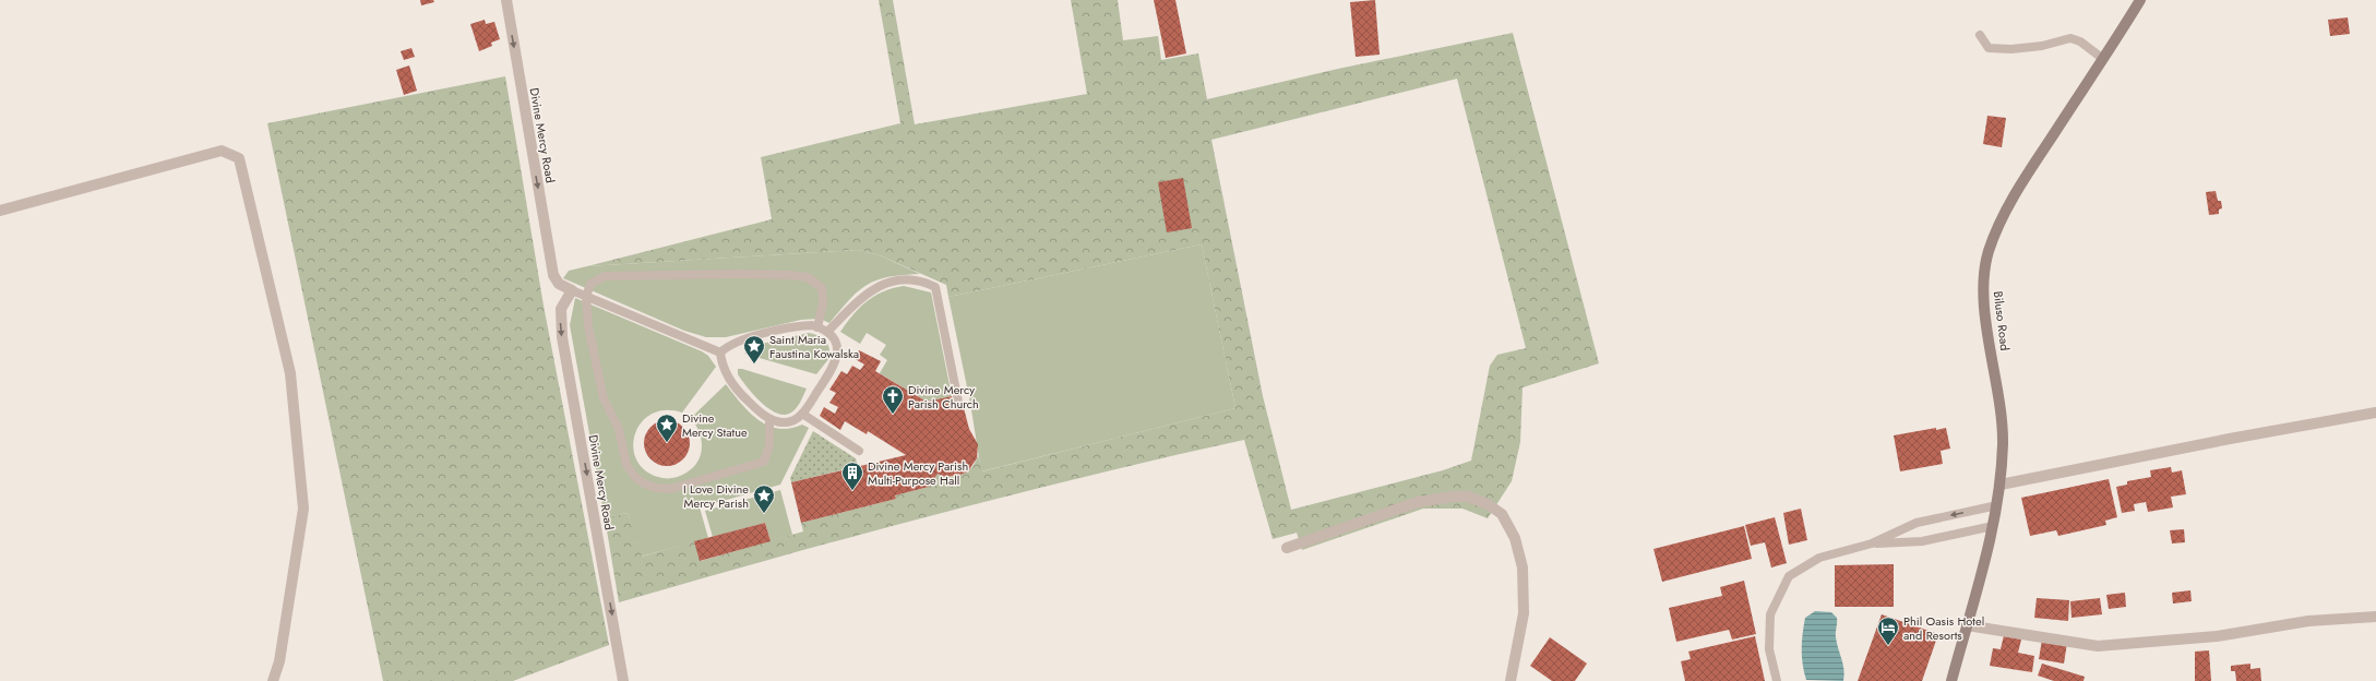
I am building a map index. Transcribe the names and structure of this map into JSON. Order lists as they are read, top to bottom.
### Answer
{
  "streets": {
    "street": ["Divine Mercy Road", "Biluso Road"]
  },
  "one_way": ["Divine Mercy Road"],
  "places": {
    "place": ["Saint Maria Faustina Kowalska", "Divine Mercy Statue", "I Love Divine Mercy Parish"],
    "church": ["Divine Mercy Parish Church"],
    "building": ["Divine Mercy Parish Multi-Purpose Hall"],
    "hotel": ["Phil Oasis Hotel and Resorts"]
  }
}
